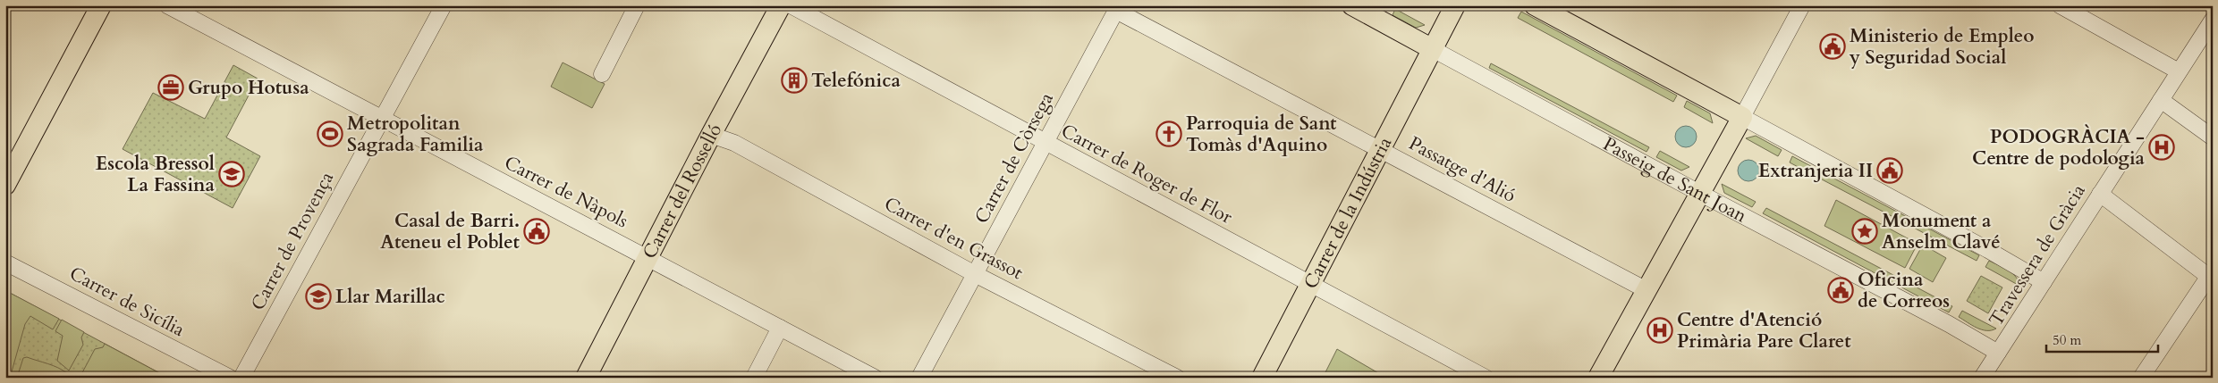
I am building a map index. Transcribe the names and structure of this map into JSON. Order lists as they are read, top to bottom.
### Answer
{
  "streets": {
    "main road": ["Passeig de Sant Joan", "Carrer del Rosselló", "Carrer de la Indústria"],
    "street": [
      "Carrer de Còrsega",
      "Passatge d'Alió",
      "Carrer de Roger de Flor",
      "Carrer de Nàpols",
      "Carrer d'en Grassot",
      "Carrer de Provença",
      "Travessera de Gràcia",
      "Carrer de Sicília"
    ]
  },
  "crossings": [
    ["Carrer de Còrsega", "Passatge d'Alió"],
    ["Carrer de Còrsega", "Carrer de Roger de Flor"],
    ["Carrer de Còrsega", "Carrer d'en Grassot"],
    ["Passatge d'Alió", "Carrer de la Indústria"],
    ["Carrer de Roger de Flor", "Carrer de la Indústria"],
    ["Passeig de Sant Joan", "Carrer de la Indústria"],
    ["Passeig de Sant Joan", "Travessera de Gràcia"],
    ["Carrer del Rosselló", "Carrer de Nàpols"],
    ["Carrer del Rosselló", "Carrer d'en Grassot"],
    ["Carrer de Nàpols", "Carrer de Provença"]
  ],
  "places": {
    "public building": [
      "Ministerio de Empleo y Seguridad Social",
      "Extranjeria II",
      "Casal de Barri. Ateneu el Poblet",
      "Oficina de Correos"
    ],
    "building": ["Telefónica"],
    "office": ["Grupo Hotusa"],
    "sports": ["Metropolitan Sagrada Familia"],
    "church": ["Parroquia de Sant Tomàs d'Aquino"],
    "hospital": ["PODOGRÀCIA - Centre de podologia", "Centre d'Atenció Primària Pare Claret"],
    "school or university": ["Escola Bressol La Fassina", "Llar Marillac"],
    "place": ["Monument a Anselm Clavé"]
  },
  "scale_bar": "50 m"
}
